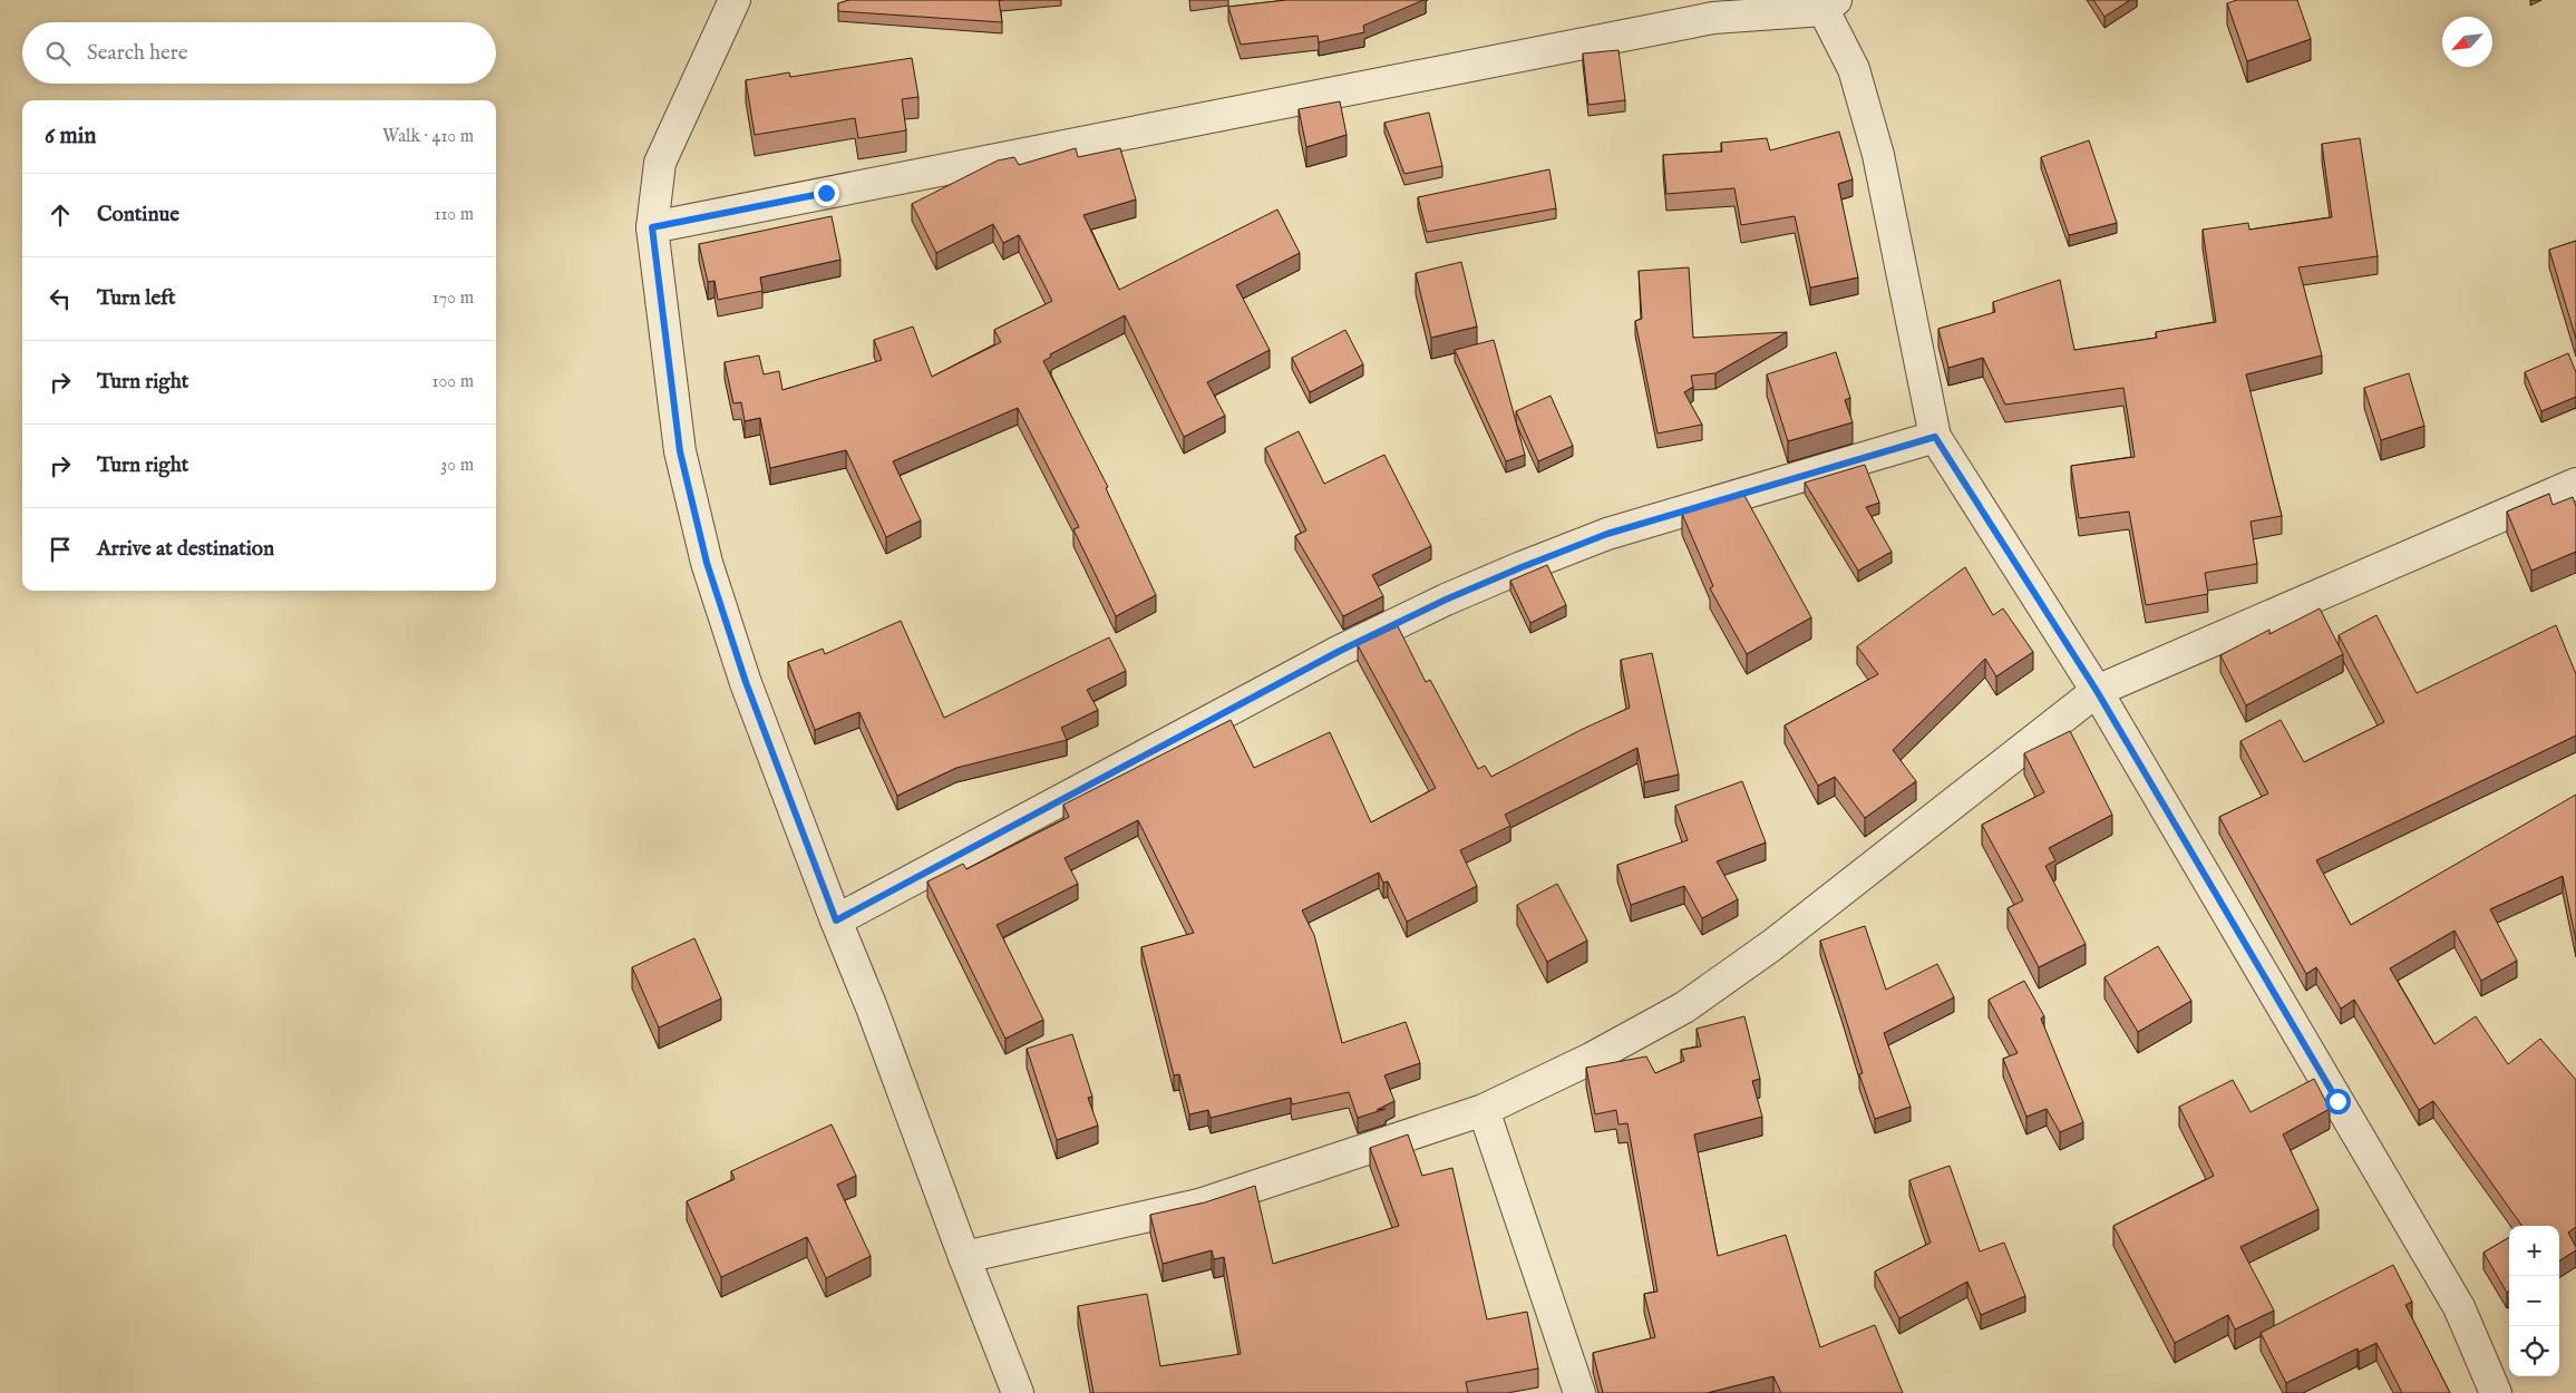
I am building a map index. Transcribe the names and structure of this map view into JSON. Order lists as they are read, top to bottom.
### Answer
{
  "north": "bottom left",
  "page": {
    "search": "Search here",
    "heading": ["6 min", "Walk · 410 m"],
    "list": [
      ["Continue", "110 m"],
      ["Turn left", "170 m"],
      ["Turn right", "100 m"],
      ["Turn right", "30 m"],
      "Arrive at destination"
    ],
    "map_buttons": ["+", "−"]
  }
}
